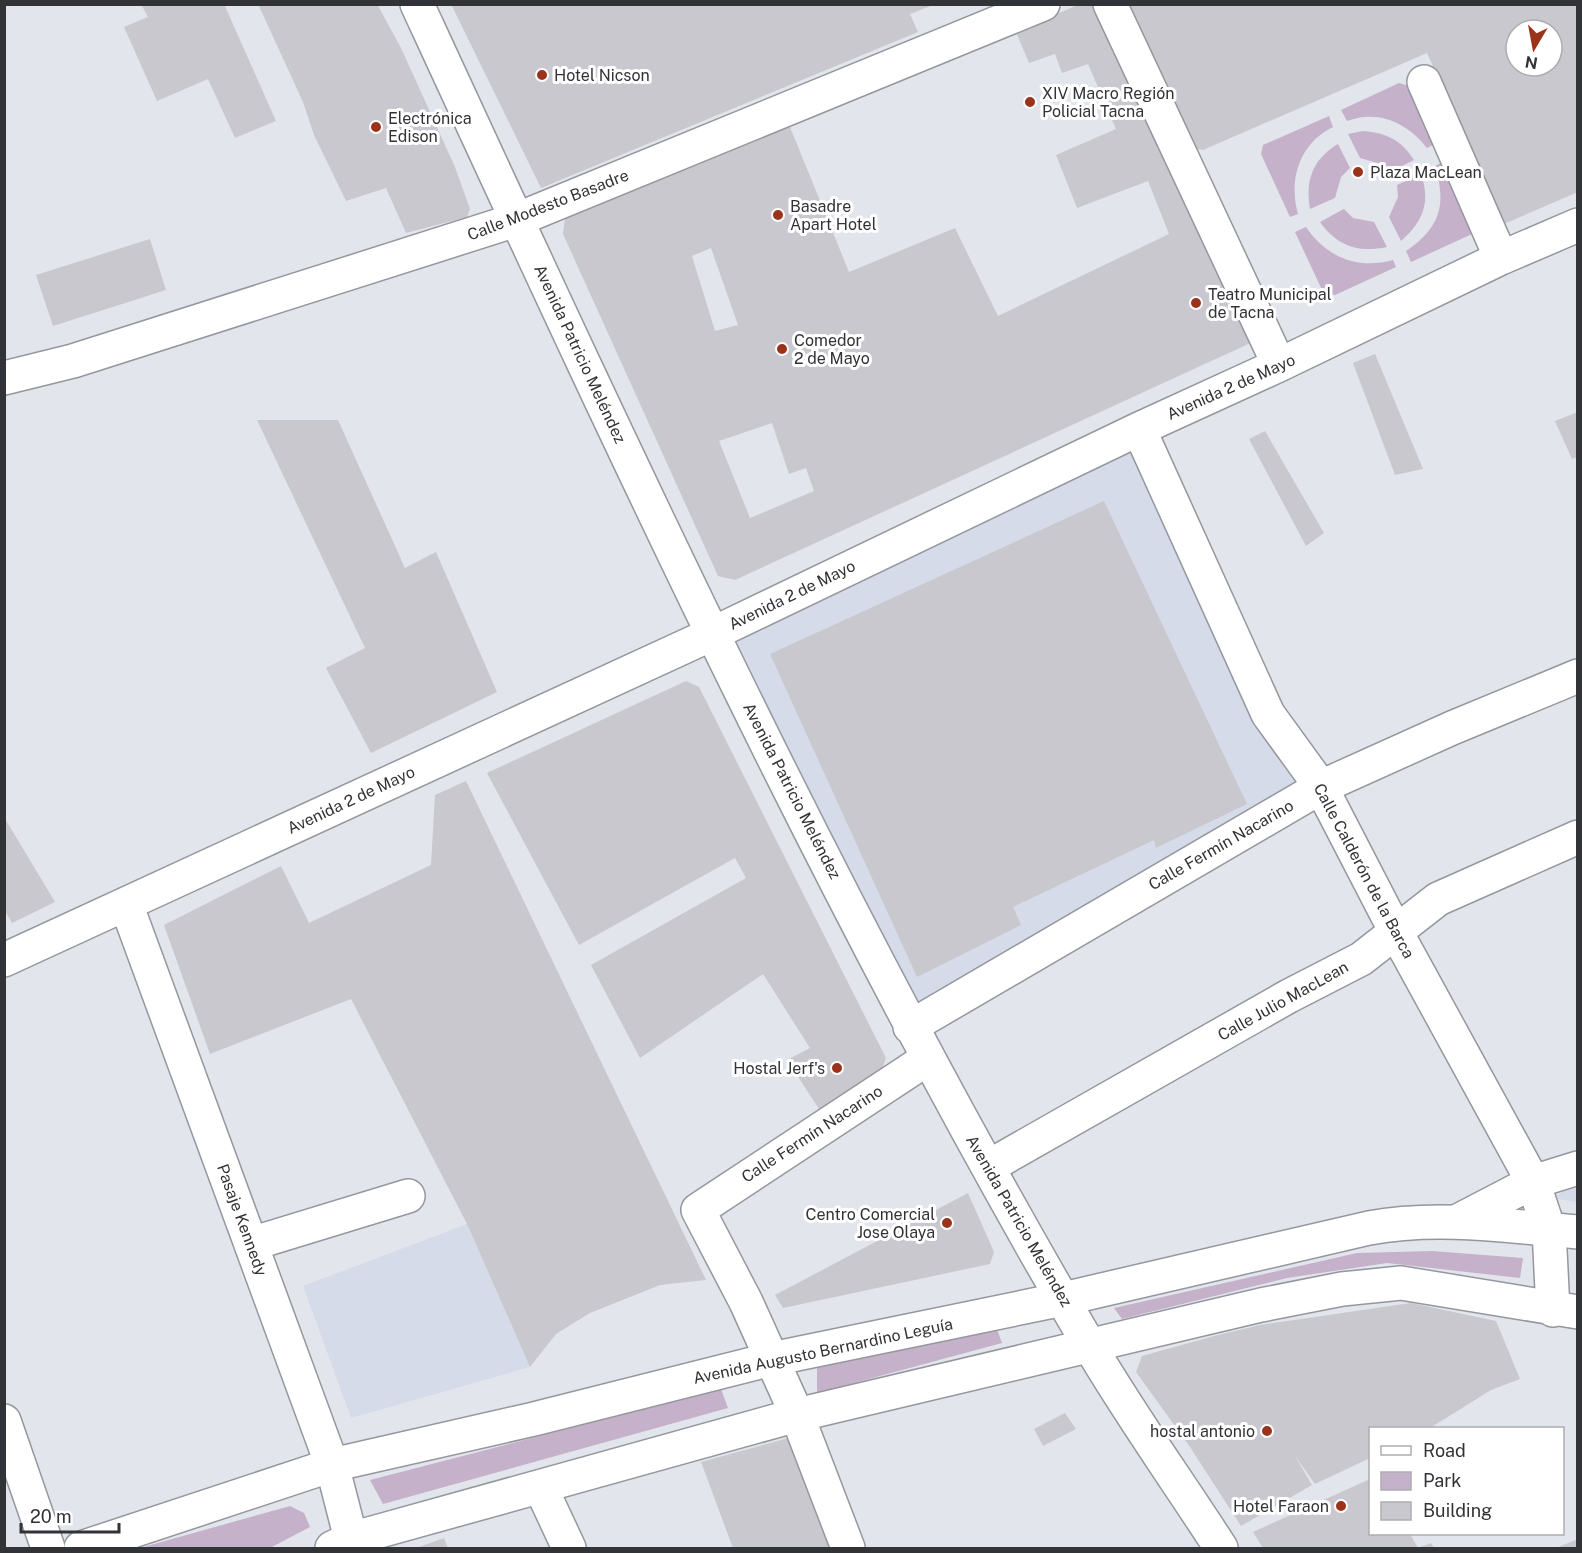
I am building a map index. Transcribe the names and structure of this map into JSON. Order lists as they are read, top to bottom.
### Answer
{
  "streets": {
    "street": [
      "Calle Modesto Basadre",
      "Avenida Patricio Meléndez",
      "Avenida 2 de Mayo",
      "Calle Fermín Nacarino",
      "Calle Calderón de la Barca",
      "Calle Julio MacLean",
      "Pasaje Kennedy",
      "Avenida Augusto Bernardino Leguía"
    ]
  },
  "crossings": [
    ["Calle Modesto Basadre", "Avenida Patricio Meléndez"],
    ["Avenida Patricio Meléndez", "Avenida 2 de Mayo"],
    ["Avenida Patricio Meléndez", "Calle Fermín Nacarino"],
    ["Avenida Patricio Meléndez", "Calle Julio MacLean"],
    ["Avenida Patricio Meléndez", "Avenida Augusto Bernardino Leguía"],
    ["Avenida 2 de Mayo", "Calle Calderón de la Barca"],
    ["Avenida 2 de Mayo", "Pasaje Kennedy"],
    ["Calle Fermín Nacarino", "Calle Calderón de la Barca"],
    ["Calle Fermín Nacarino", "Avenida Augusto Bernardino Leguía"],
    ["Calle Calderón de la Barca", "Calle Julio MacLean"],
    ["Calle Calderón de la Barca", "Avenida Augusto Bernardino Leguía"],
    ["Pasaje Kennedy", "Avenida Augusto Bernardino Leguía"]
  ],
  "places": [
    "Hotel Nicson",
    "XIV Macro Región Policial Tacna",
    "Electrónica Edison",
    "Plaza MacLean",
    "Basadre Apart Hotel",
    "Teatro Municipal de Tacna",
    "Comedor 2 de Mayo",
    "Hostal Jerf's",
    "Centro Comercial Jose Olaya",
    "hostal antonio",
    "Hotel Faraon"
  ],
  "legend": ["Road", "Park", "Building"],
  "scale_bar": "20 m",
  "north": "bottom"
}
